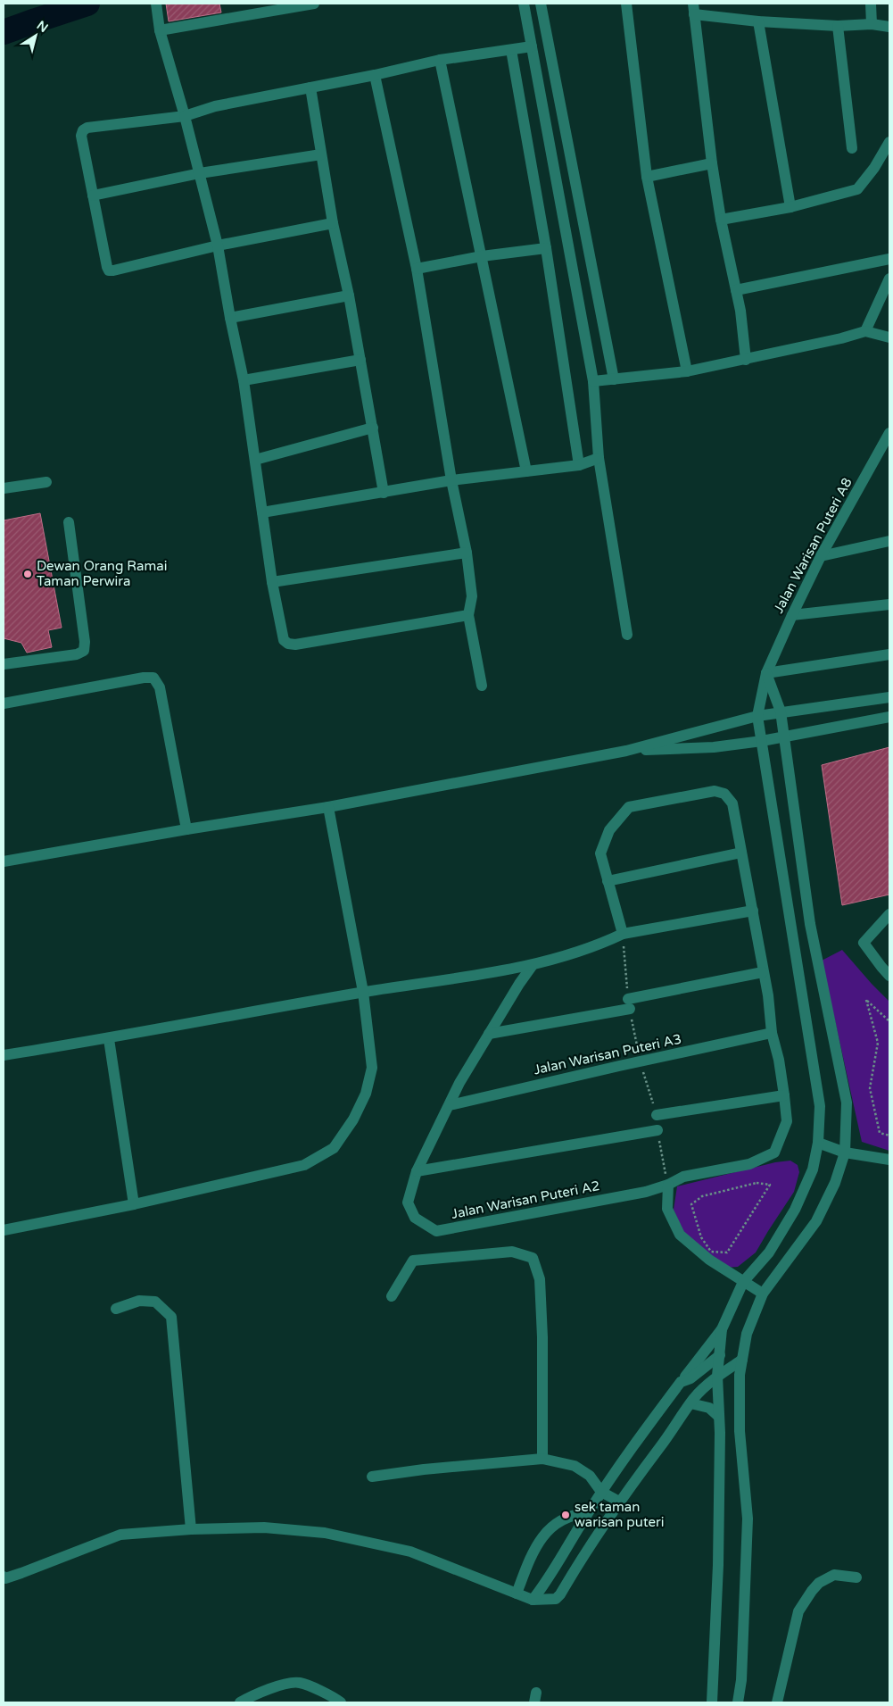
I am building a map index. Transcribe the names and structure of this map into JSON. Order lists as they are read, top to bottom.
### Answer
{
  "streets": {
    "street": ["Jalan Warisan Puteri A8", "Jalan Warisan Puteri A3", "Jalan Warisan Puteri A2"]
  },
  "crossings": [
    ["Jalan Warisan Puteri A3", "Jalan Warisan Puteri A2"]
  ],
  "places": ["Dewan Orang Ramai Taman Perwira", "sek taman warisan puteri"],
  "north": "top right"
}
